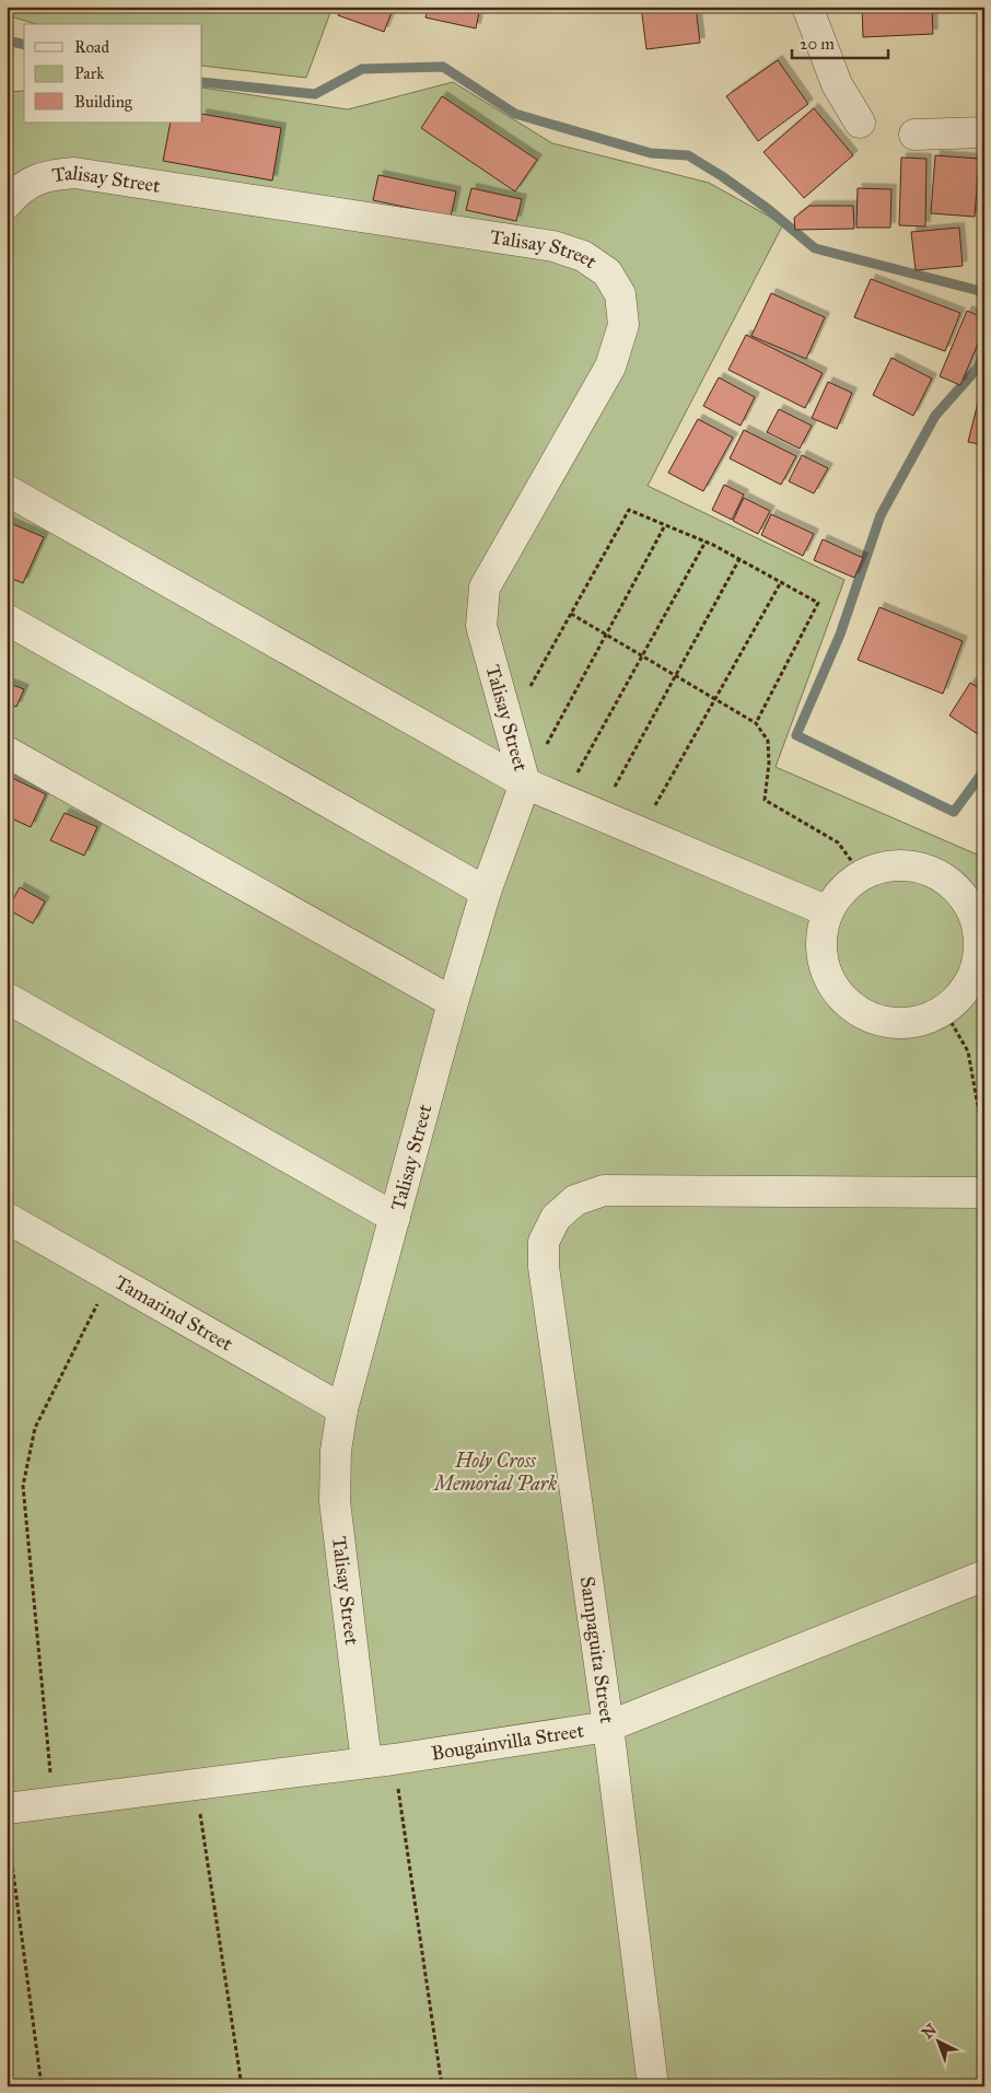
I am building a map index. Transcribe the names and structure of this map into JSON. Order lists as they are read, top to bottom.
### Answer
{
  "streets": {
    "street": [
      "Talisay Street",
      "Tamarind Street",
      "Sampaguita Street",
      "Bougainvilla Street"
    ]
  },
  "crossings": [
    ["Talisay Street", "Tamarind Street"],
    ["Talisay Street", "Bougainvilla Street"],
    ["Sampaguita Street", "Bougainvilla Street"]
  ],
  "parks": ["Holy Cross Memorial Park"],
  "legend": ["Road", "Park", "Building"],
  "scale_bar": "20 m",
  "north": "top left"
}
